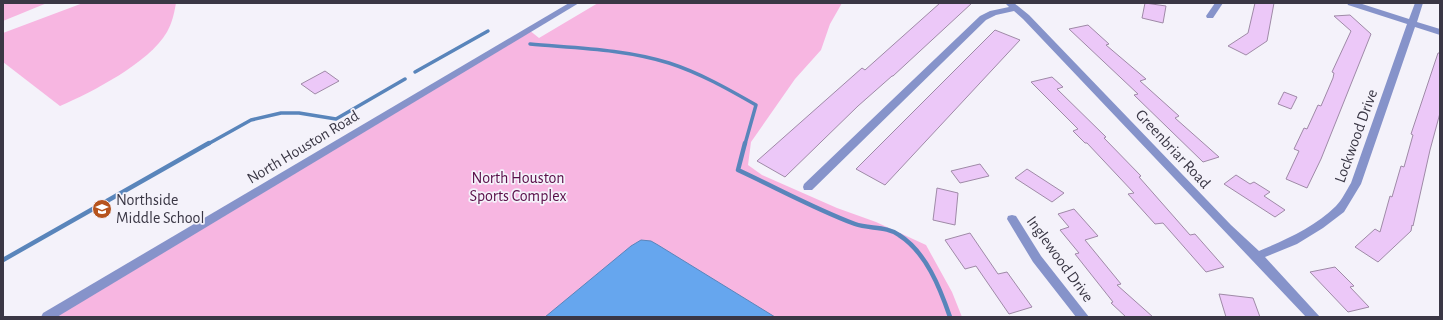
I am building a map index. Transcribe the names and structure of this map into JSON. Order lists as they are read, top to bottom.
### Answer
{
  "streets": {
    "street": [
      "Lockwood Drive",
      "North Houston Road",
      "Greenbriar Road",
      "Inglewood Drive"
    ]
  },
  "crossings": [
    ["Lockwood Drive", "Greenbriar Road"]
  ],
  "parks": ["North Houston Sports Complex"],
  "places": {
    "school or university": ["Northside Middle School"]
  }
}
